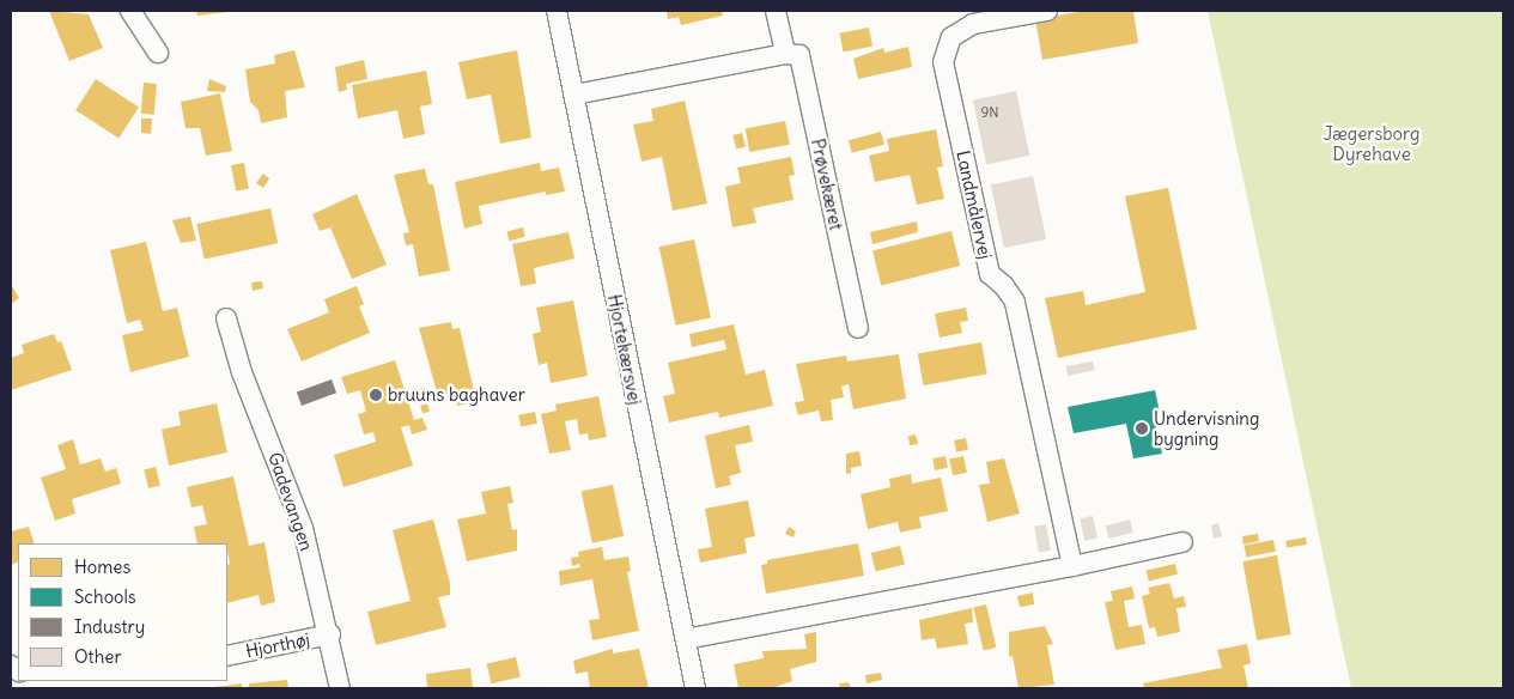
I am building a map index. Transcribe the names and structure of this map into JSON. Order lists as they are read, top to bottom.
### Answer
{
  "streets": {
    "street": [
      "Prøvekæret",
      "Landmålervej",
      "Hjortekærsvej",
      "Gadevangen",
      "Hjorthøj"
    ]
  },
  "crossings": [
    ["Gadevangen", "Hjorthøj"]
  ],
  "parks": ["Jægersborg Dyrehave"],
  "places": ["bruuns baghaver", "Undervisning bygning"],
  "house_numbers": ["9N"],
  "legend": [
    "Homes",
    "Schools",
    "Industry",
    "Other"
  ]
}
